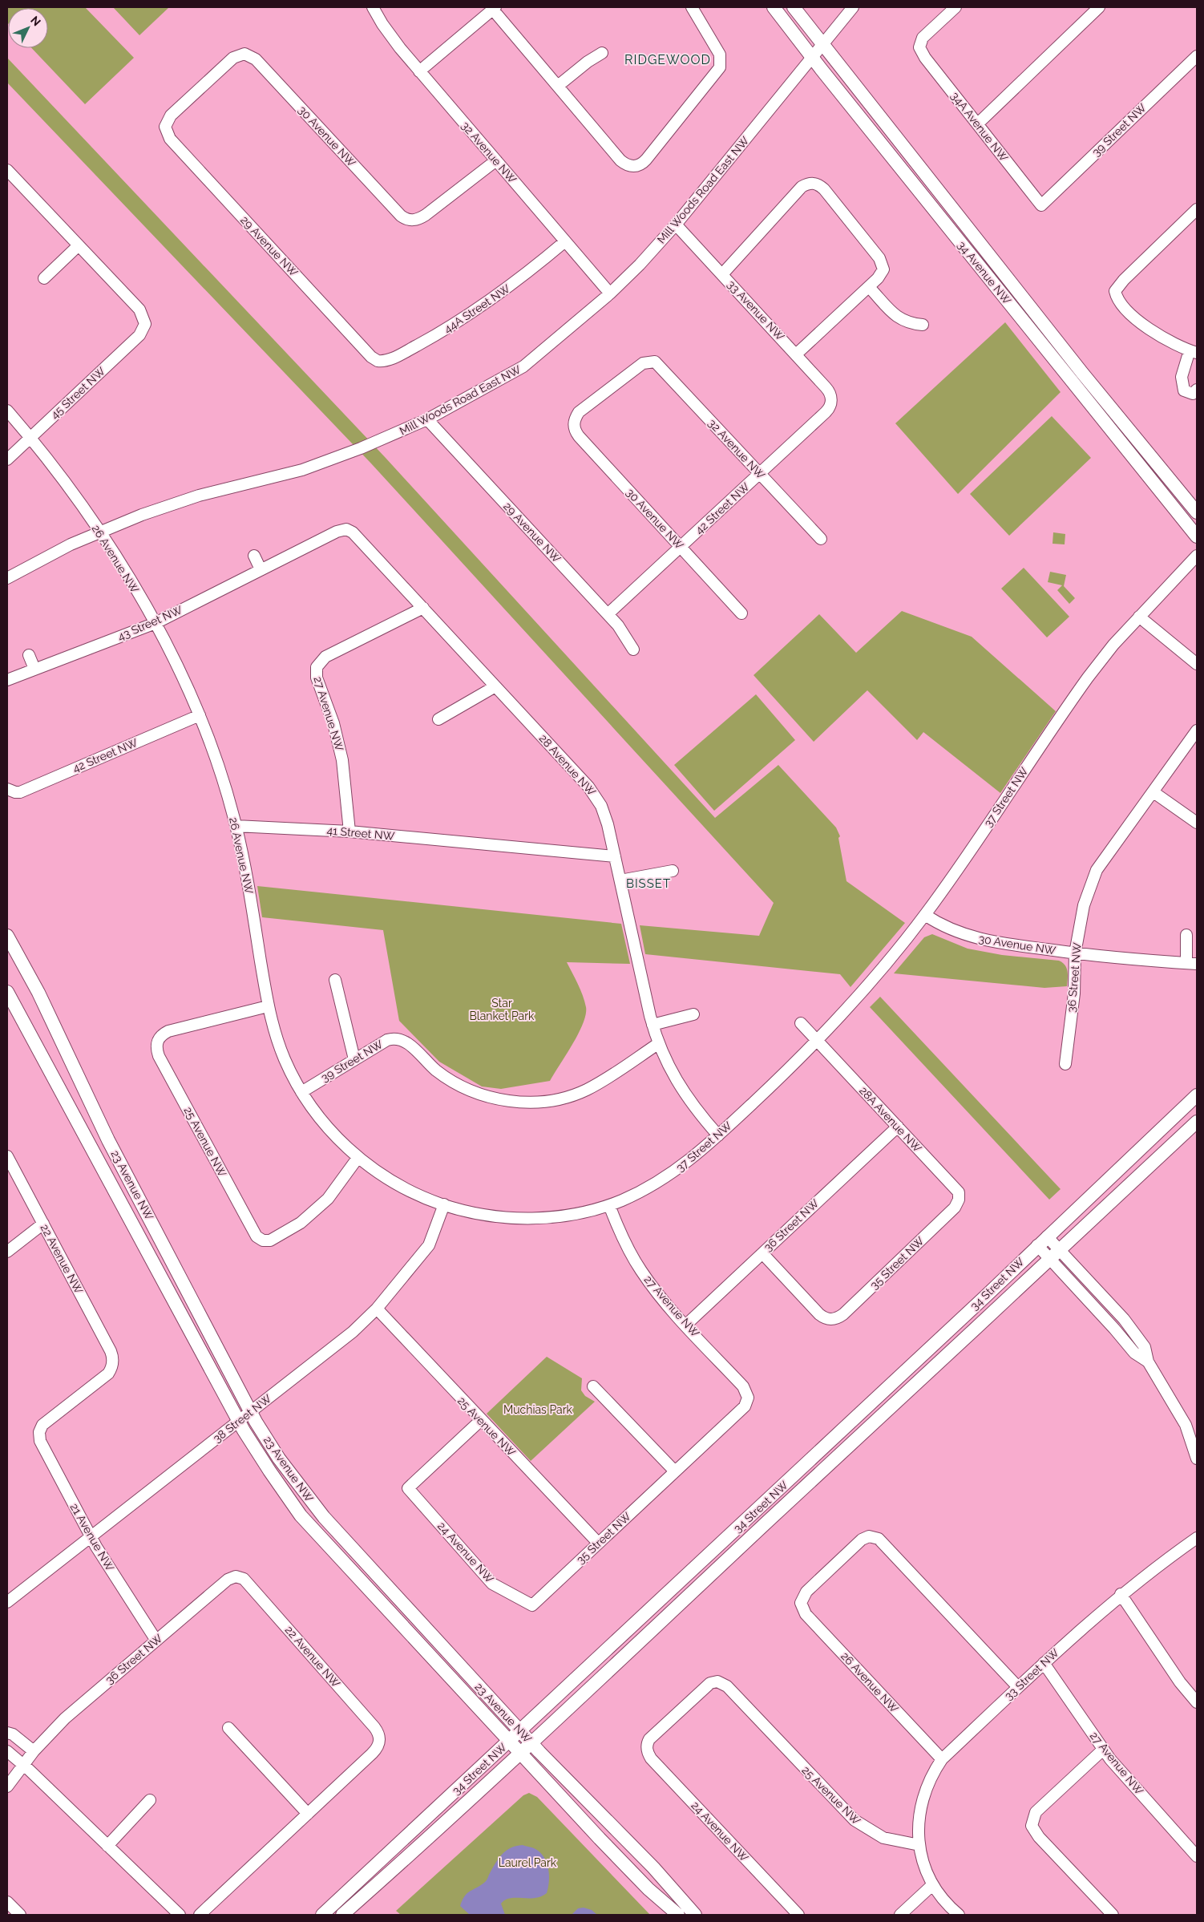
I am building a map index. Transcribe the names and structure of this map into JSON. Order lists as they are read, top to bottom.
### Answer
{
  "streets": {
    "main road": ["34 Avenue NW", "23 Avenue NW", "34 Street NW"],
    "street": [
      "34A Avenue NW",
      "39 Street NW",
      "30 Avenue NW",
      "32 Avenue NW",
      "Mill Woods Road East NW",
      "29 Avenue NW",
      "44A Street NW",
      "33 Avenue NW",
      "45 Street NW",
      "42 Street NW",
      "26 Avenue NW",
      "43 Street NW",
      "27 Avenue NW",
      "28 Avenue NW",
      "37 Street NW",
      "41 Street NW",
      "36 Street NW",
      "28A Avenue NW",
      "25 Avenue NW",
      "22 Avenue NW",
      "35 Street NW",
      "38 Street NW",
      "21 Avenue NW",
      "24 Avenue NW",
      "33 Street NW"
    ]
  },
  "crossings": [
    ["34A Avenue NW", "39 Street NW"],
    ["39 Street NW", "26 Avenue NW"],
    ["39 Street NW", "28 Avenue NW"],
    ["30 Avenue NW", "32 Avenue NW"],
    ["30 Avenue NW", "29 Avenue NW"],
    ["30 Avenue NW", "42 Street NW"],
    ["30 Avenue NW", "37 Street NW"],
    ["30 Avenue NW", "36 Street NW"],
    ["32 Avenue NW", "Mill Woods Road East NW"],
    ["32 Avenue NW", "44A Street NW"],
    ["32 Avenue NW", "42 Street NW"],
    ["Mill Woods Road East NW", "29 Avenue NW"],
    ["Mill Woods Road East NW", "34 Avenue NW"],
    ["Mill Woods Road East NW", "33 Avenue NW"],
    ["Mill Woods Road East NW", "26 Avenue NW"],
    ["29 Avenue NW", "44A Street NW"],
    ["29 Avenue NW", "42 Street NW"],
    ["33 Avenue NW", "42 Street NW"],
    ["45 Street NW", "26 Avenue NW"],
    ["42 Street NW", "26 Avenue NW"],
    ["26 Avenue NW", "43 Street NW"],
    ["26 Avenue NW", "37 Street NW"],
    ["26 Avenue NW", "41 Street NW"],
    ["26 Avenue NW", "25 Avenue NW"],
    ["26 Avenue NW", "38 Street NW"],
    ["26 Avenue NW", "33 Street NW"],
    ["43 Street NW", "28 Avenue NW"],
    ["27 Avenue NW", "28 Avenue NW"],
    ["27 Avenue NW", "37 Street NW"],
    ["27 Avenue NW", "41 Street NW"],
    ["27 Avenue NW", "36 Street NW"],
    ["27 Avenue NW", "35 Street NW"],
    ["27 Avenue NW", "33 Street NW"],
    ["28 Avenue NW", "37 Street NW"],
    ["28 Avenue NW", "41 Street NW"],
    ["37 Street NW", "28A Avenue NW"],
    ["36 Street NW", "28A Avenue NW"],
    ["36 Street NW", "22 Avenue NW"],
    ["36 Street NW", "35 Street NW"],
    ["36 Street NW", "21 Avenue NW"],
    ["28A Avenue NW", "35 Street NW"],
    ["25 Avenue NW", "35 Street NW"],
    ["25 Avenue NW", "38 Street NW"],
    ["25 Avenue NW", "24 Avenue NW"],
    ["25 Avenue NW", "33 Street NW"],
    ["23 Avenue NW", "34 Street NW"],
    ["23 Avenue NW", "38 Street NW"],
    ["22 Avenue NW", "21 Avenue NW"],
    ["35 Street NW", "24 Avenue NW"],
    ["38 Street NW", "21 Avenue NW"]
  ],
  "districts": ["RIDGEWOOD", "BISSET"],
  "parks": ["Star Blanket Park", "Muchias Park", "Laurel Park"],
  "north": "top right"
}
